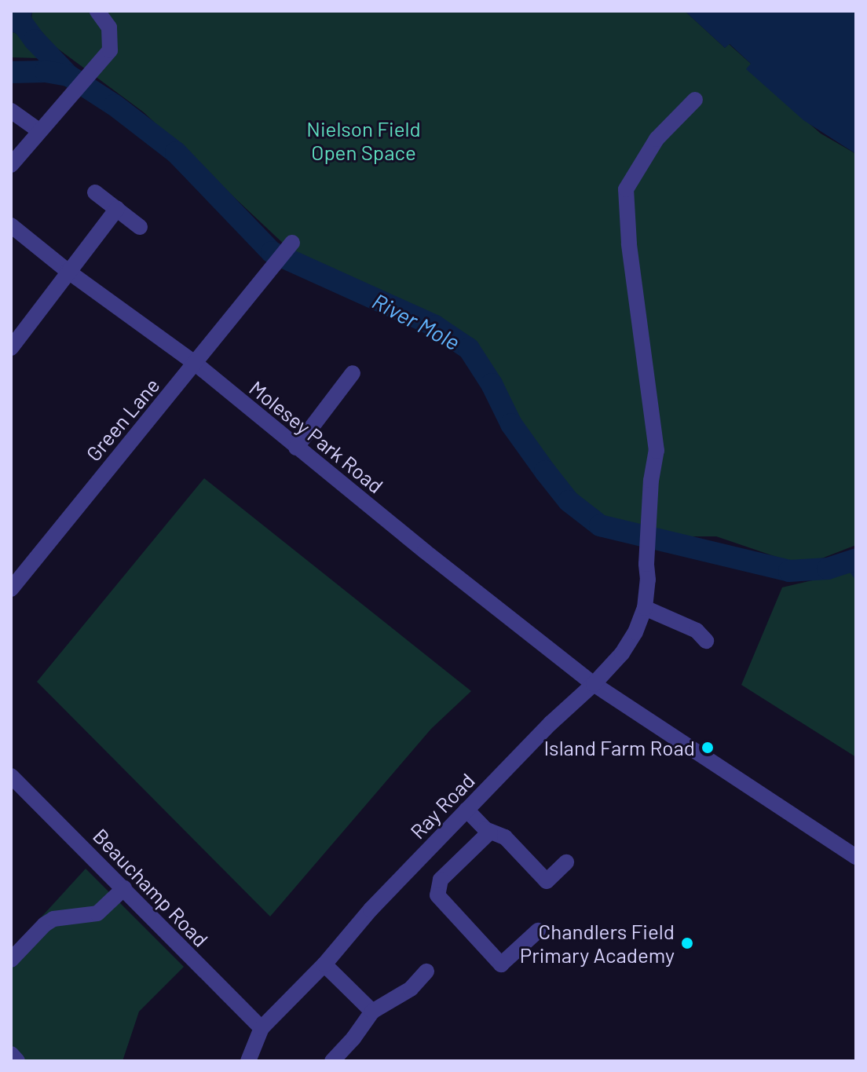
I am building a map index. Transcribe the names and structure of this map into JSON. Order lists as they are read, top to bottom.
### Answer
{
  "streets": {
    "street": [
      "Green Lane",
      "Molesey Park Road",
      "Ray Road",
      "Beauchamp Road"
    ]
  },
  "crossings": [
    ["Green Lane", "Molesey Park Road"],
    ["Molesey Park Road", "Ray Road"],
    ["Ray Road", "Beauchamp Road"]
  ],
  "water": ["River Mole"],
  "parks": ["Nielson Field Open Space"],
  "places": ["Island Farm Road", "Chandlers Field Primary Academy"]
}
